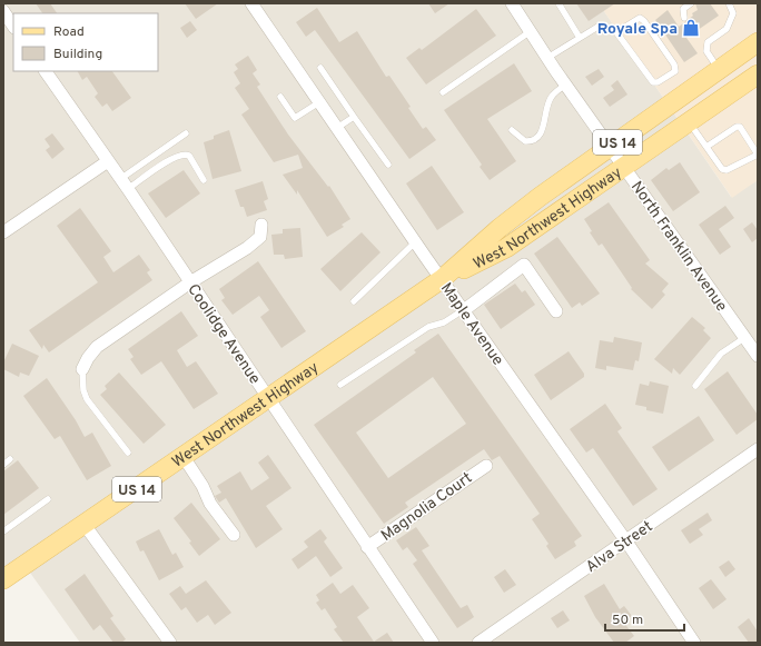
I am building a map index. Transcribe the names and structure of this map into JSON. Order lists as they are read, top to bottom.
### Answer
{
  "streets": {
    "main road": ["US 14", "West Northwest Highway"],
    "street": [
      "North Franklin Avenue",
      "Maple Avenue",
      "Coolidge Avenue",
      "Magnolia Court",
      "Alva Street"
    ]
  },
  "crossings": [
    ["West Northwest Highway", "North Franklin Avenue"],
    ["West Northwest Highway", "Maple Avenue"],
    ["West Northwest Highway", "Coolidge Avenue"],
    ["Maple Avenue", "Alva Street"],
    ["Coolidge Avenue", "Magnolia Court"]
  ],
  "places": {
    "shop": ["Royale Spa"]
  },
  "legend": ["Road", "Building"],
  "scale_bar": "50 m"
}
